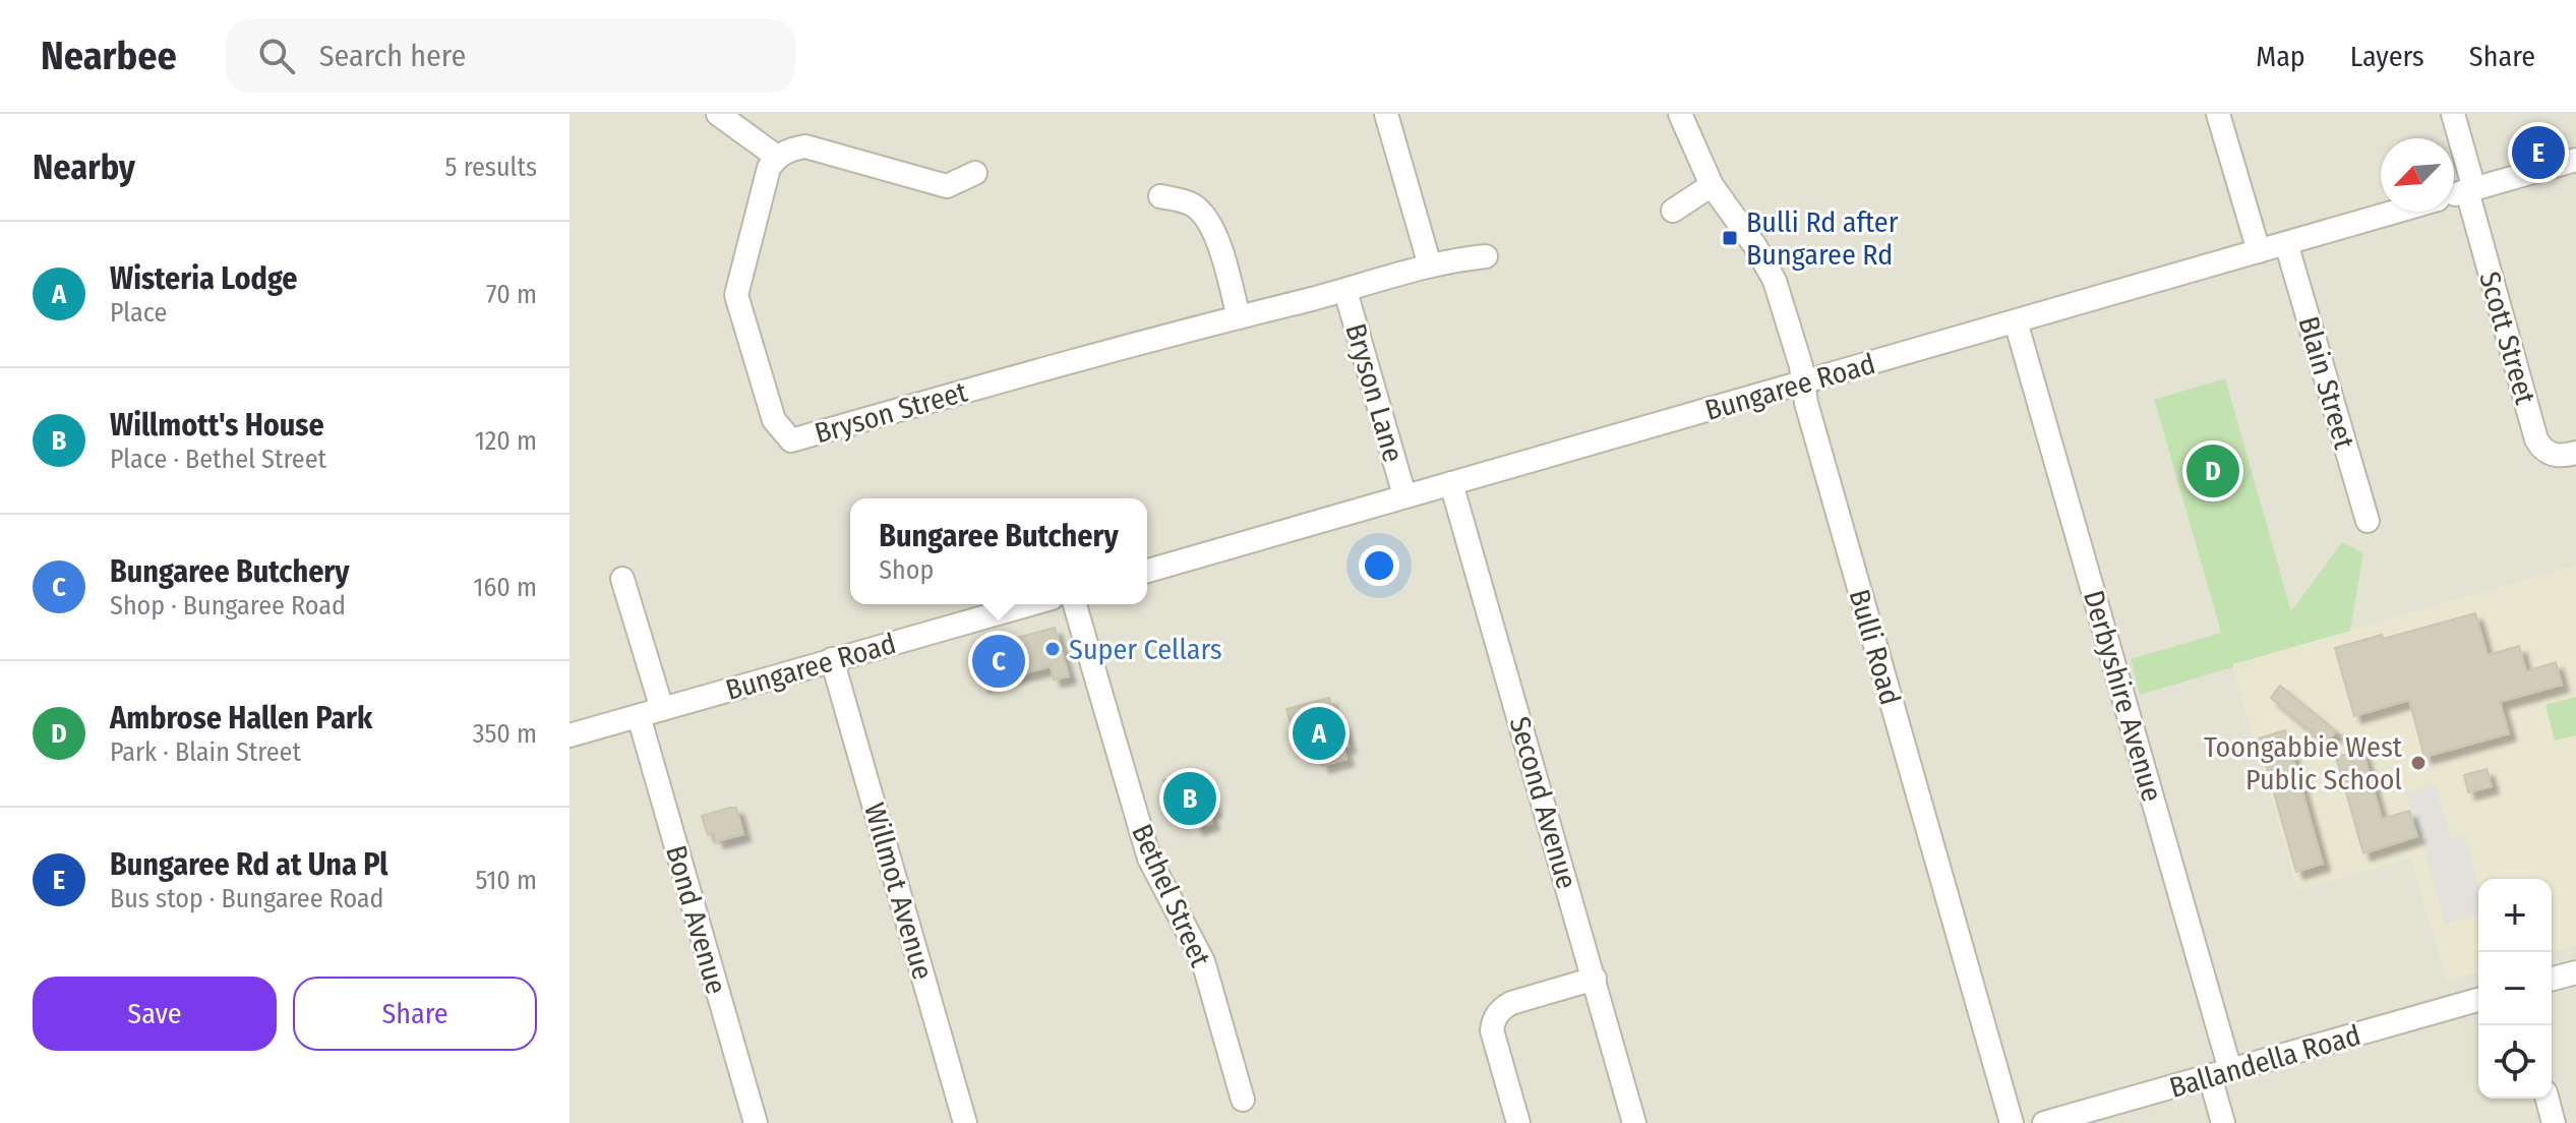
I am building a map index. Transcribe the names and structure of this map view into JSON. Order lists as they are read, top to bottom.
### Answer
{
  "streets": {
    "street": [
      "Scott Street",
      "Blain Street",
      "Bungaree Road",
      "Bryson Lane",
      "Bryson Street",
      "Bulli Road",
      "Derbyshire Avenue",
      "Second Avenue",
      "Willmot Avenue",
      "Bethel Street",
      "Bond Avenue",
      "Ballandella Road"
    ]
  },
  "crossings": [
    ["Scott Street", "Bungaree Road"],
    ["Blain Street", "Bungaree Road"],
    ["Bungaree Road", "Bryson Lane"],
    ["Bungaree Road", "Bulli Road"],
    ["Bungaree Road", "Derbyshire Avenue"],
    ["Bungaree Road", "Second Avenue"],
    ["Bungaree Road", "Willmot Avenue"],
    ["Bungaree Road", "Bond Avenue"],
    ["Bryson Lane", "Bryson Street"],
    ["Derbyshire Avenue", "Ballandella Road"]
  ],
  "places": {
    "transit": ["Bulli Rd after Bungaree Rd"],
    "other": ["Super Cellars", "Toongabbie West Public School"]
  },
  "north": "bottom left",
  "page": {
    "header": "Nearbee",
    "search": "Search here",
    "nav": ["Map", "Layers", "Share"],
    "heading": ["Nearby", "5 results"],
    "pins": [
      "E",
      "D",
      "C",
      "A",
      "B"
    ],
    "list": [
      {
        "mark": "A",
        "name": "Wisteria Lodge",
        "note": "Place",
        "value": "70 m"
      },
      {
        "mark": "B",
        "name": "Willmott's House",
        "note": "Place · Bethel Street",
        "value": "120 m"
      },
      {
        "mark": "C",
        "name": "Bungaree Butchery",
        "note": "Shop · Bungaree Road",
        "value": "160 m"
      },
      {
        "mark": "D",
        "name": "Ambrose Hallen Park",
        "note": "Park · Blain Street",
        "value": "350 m"
      },
      {
        "mark": "E",
        "name": "Bungaree Rd at Una Pl",
        "note": "Bus stop · Bungaree Road",
        "value": "510 m"
      }
    ],
    "popup": ["Bungaree Butchery", "Shop"],
    "map_buttons": ["+", "−"],
    "buttons": ["Save", "Share"]
  }
}
